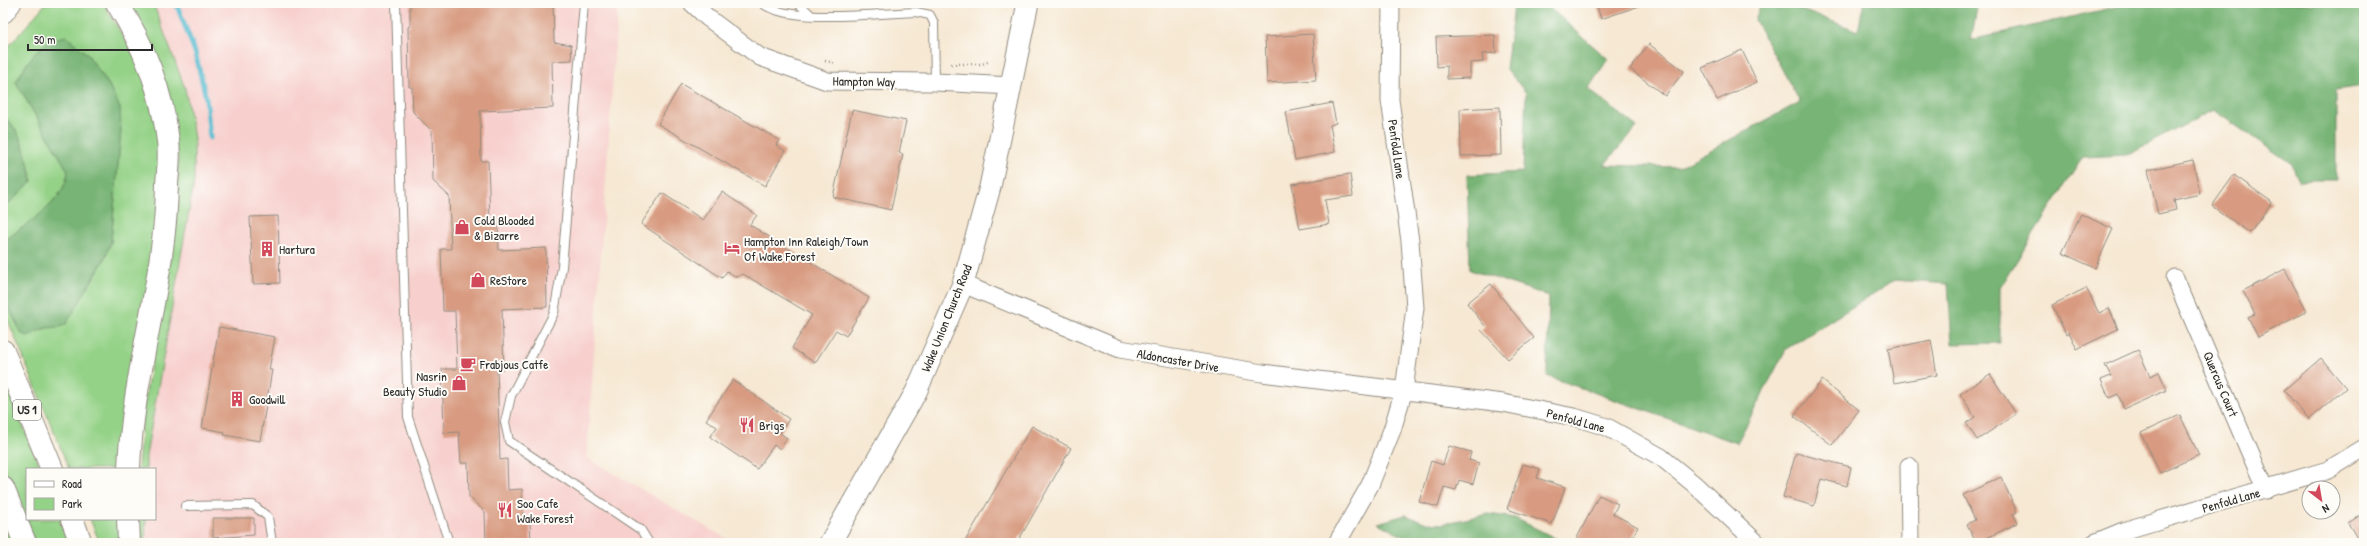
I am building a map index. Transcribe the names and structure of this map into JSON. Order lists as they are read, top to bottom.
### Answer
{
  "streets": {
    "main road": ["US 1"],
    "street": [
      "Hampton Way",
      "Penfold Lane",
      "Wake Union Church Road",
      "Aldoncaster Drive",
      "Quercus Court"
    ]
  },
  "crossings": [
    ["Hampton Way", "Wake Union Church Road"],
    ["Penfold Lane", "Aldoncaster Drive"],
    ["Penfold Lane", "Quercus Court"],
    ["Wake Union Church Road", "Aldoncaster Drive"]
  ],
  "places": {
    "shop": ["Cold Blooded & Bizarre", "ReStore", "Nasrin Beauty Studio"],
    "hotel": ["Hampton Inn Raleigh/Town Of Wake Forest"],
    "building": ["Hartura", "Goodwill"],
    "cafe": ["Frabjous Catfe"],
    "restaurant": ["Brigs", "Soo Cafe Wake Forest"]
  },
  "legend": ["Road", "Park"],
  "scale_bar": "50 m",
  "north": "bottom right"
}
